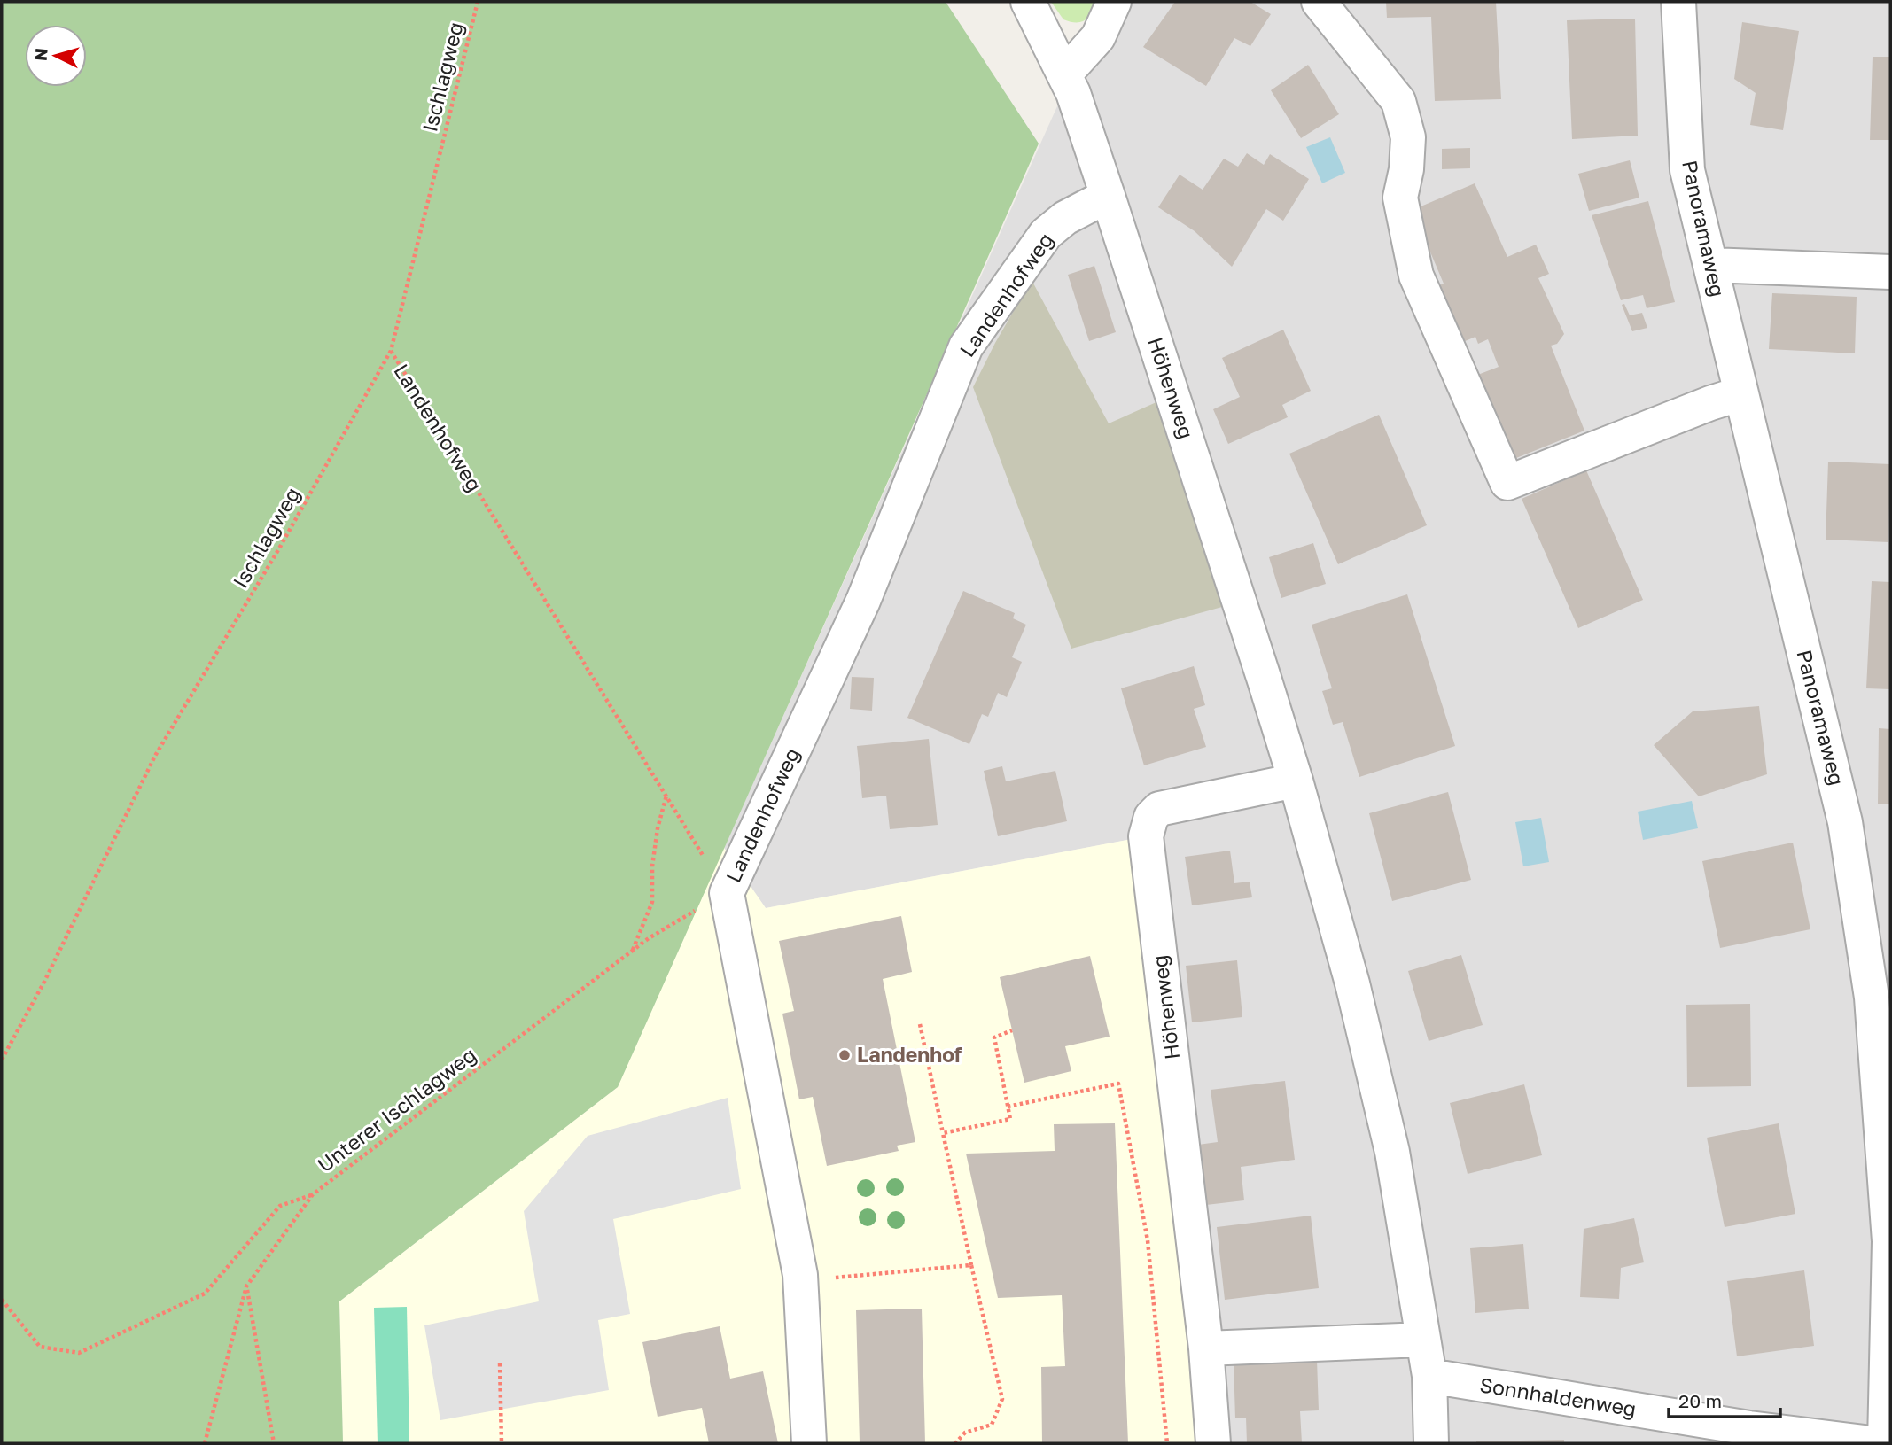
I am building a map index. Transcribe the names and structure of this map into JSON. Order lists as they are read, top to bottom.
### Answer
{
  "streets": {
    "street": [
      "Panoramaweg",
      "Landenhofweg",
      "Höhenweg",
      "Sonnhaldenweg"
    ],
    "path": ["Ischlagweg", "Unterer Ischlagweg"]
  },
  "crossings": [
    ["Ischlagweg", "Landenhofweg"],
    ["Landenhofweg", "Höhenweg"],
    ["Landenhofweg", "Unterer Ischlagweg"],
    ["Höhenweg", "Sonnhaldenweg"]
  ],
  "places": ["Landenhof"],
  "scale_bar": "20 m",
  "north": "left"
}
